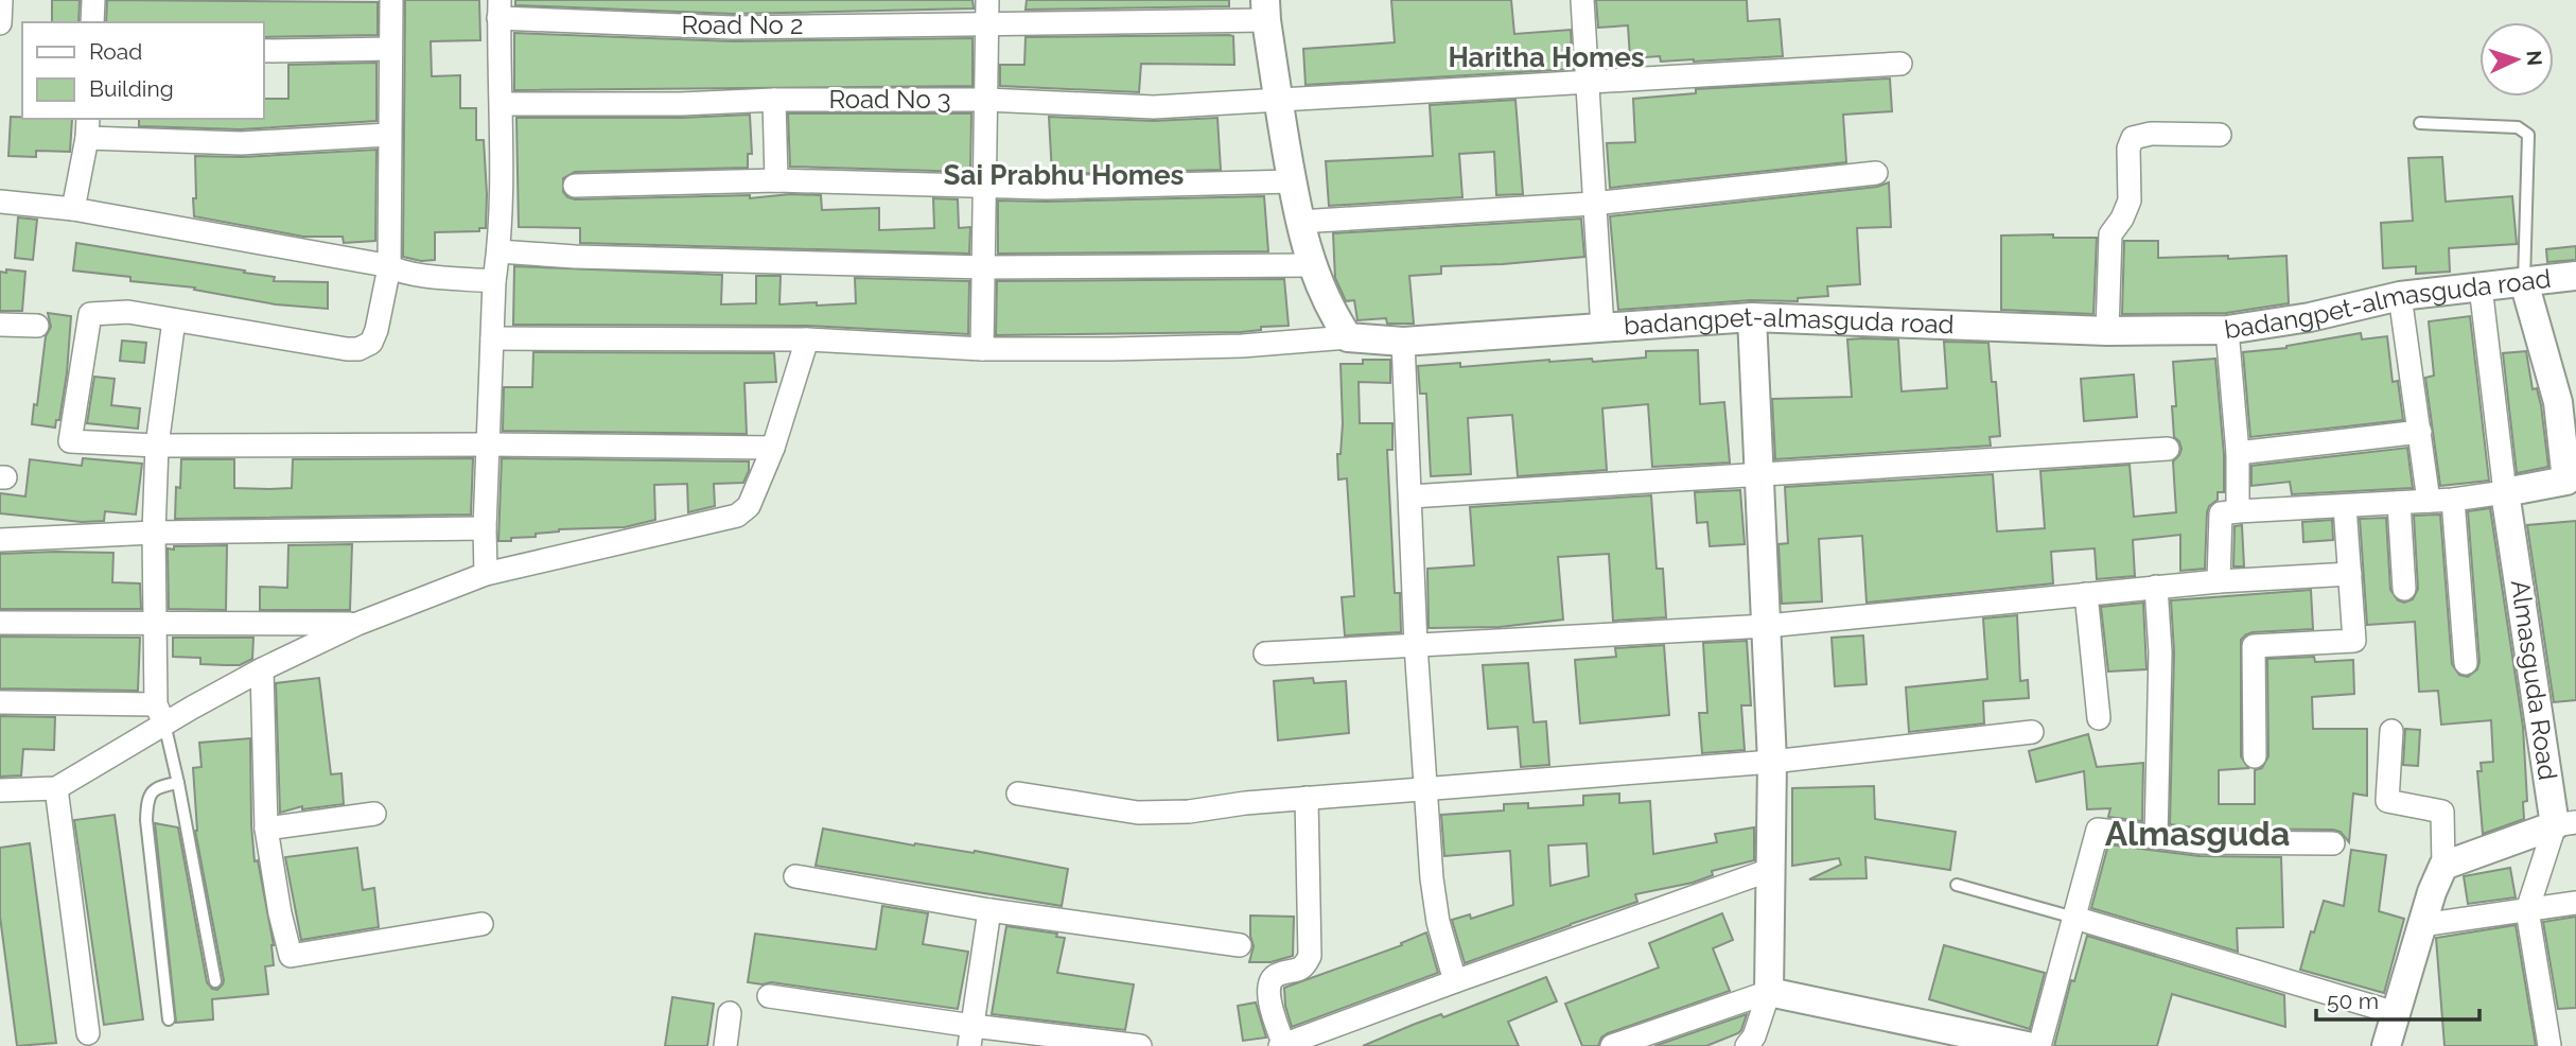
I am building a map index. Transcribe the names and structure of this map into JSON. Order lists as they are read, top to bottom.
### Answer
{
  "streets": {
    "street": [
      "Road No 2",
      "Road No 3",
      "badangpet-almasguda road",
      "Almasguda Road"
    ]
  },
  "districts": ["Haritha Homes", "Sai Prabhu Homes", "Almasguda"],
  "legend": ["Road", "Building"],
  "scale_bar": "50 m",
  "north": "right"
}
